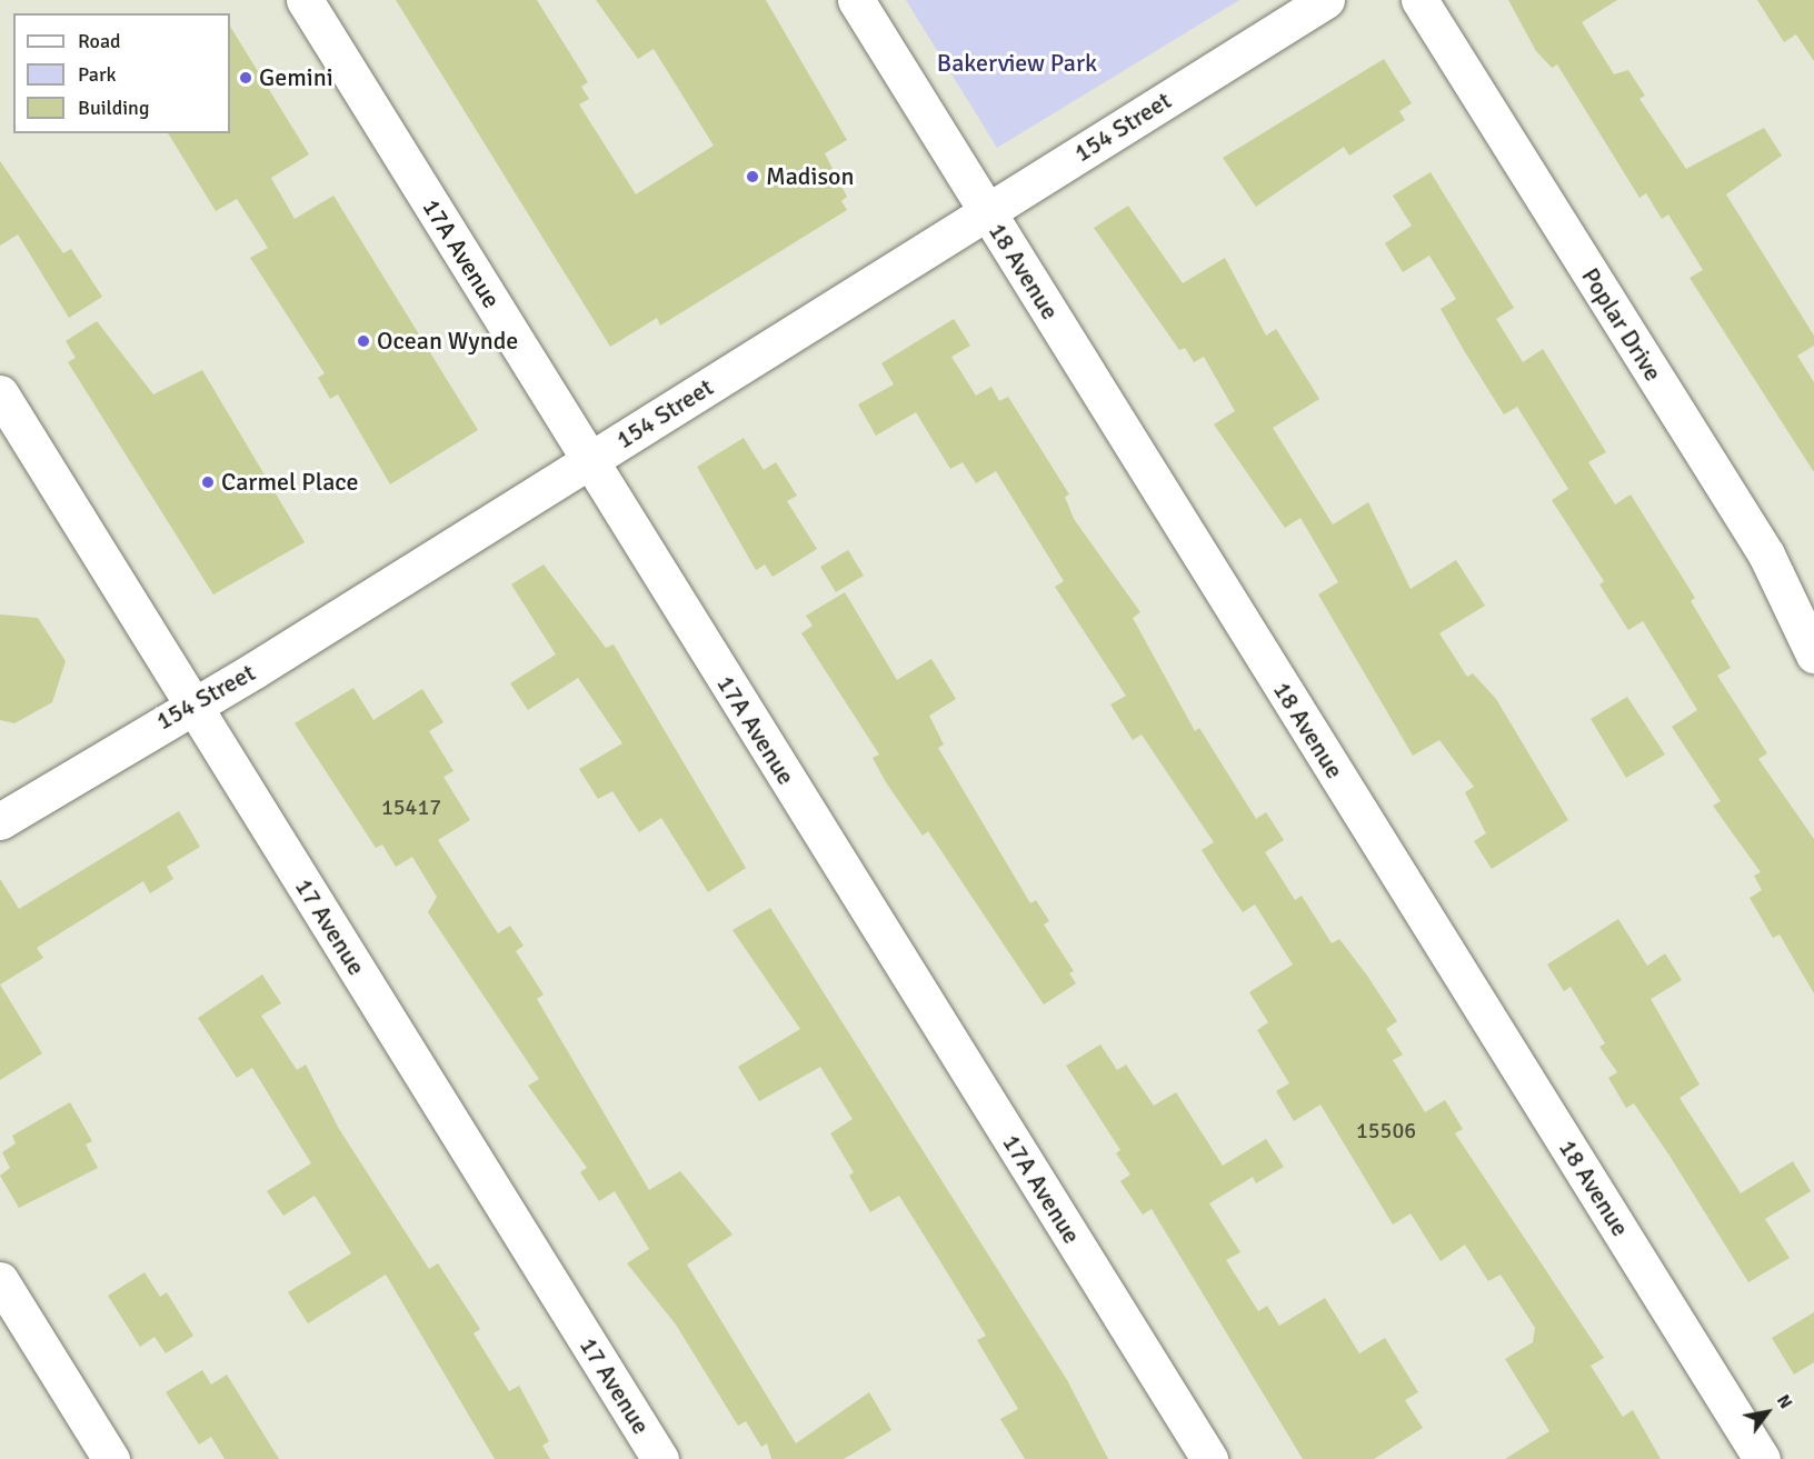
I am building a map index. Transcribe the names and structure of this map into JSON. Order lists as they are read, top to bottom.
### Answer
{
  "streets": {
    "street": [
      "154 Street",
      "17A Avenue",
      "18 Avenue",
      "Poplar Drive",
      "17 Avenue"
    ]
  },
  "crossings": [
    ["154 Street", "17A Avenue"],
    ["154 Street", "18 Avenue"],
    ["154 Street", "17 Avenue"]
  ],
  "parks": ["Bakerview Park"],
  "places": [
    "Gemini",
    "Madison",
    "Ocean Wynde",
    "Carmel Place"
  ],
  "house_numbers": ["15417", "15506"],
  "legend": ["Road", "Park", "Building"],
  "north": "top right"
}
